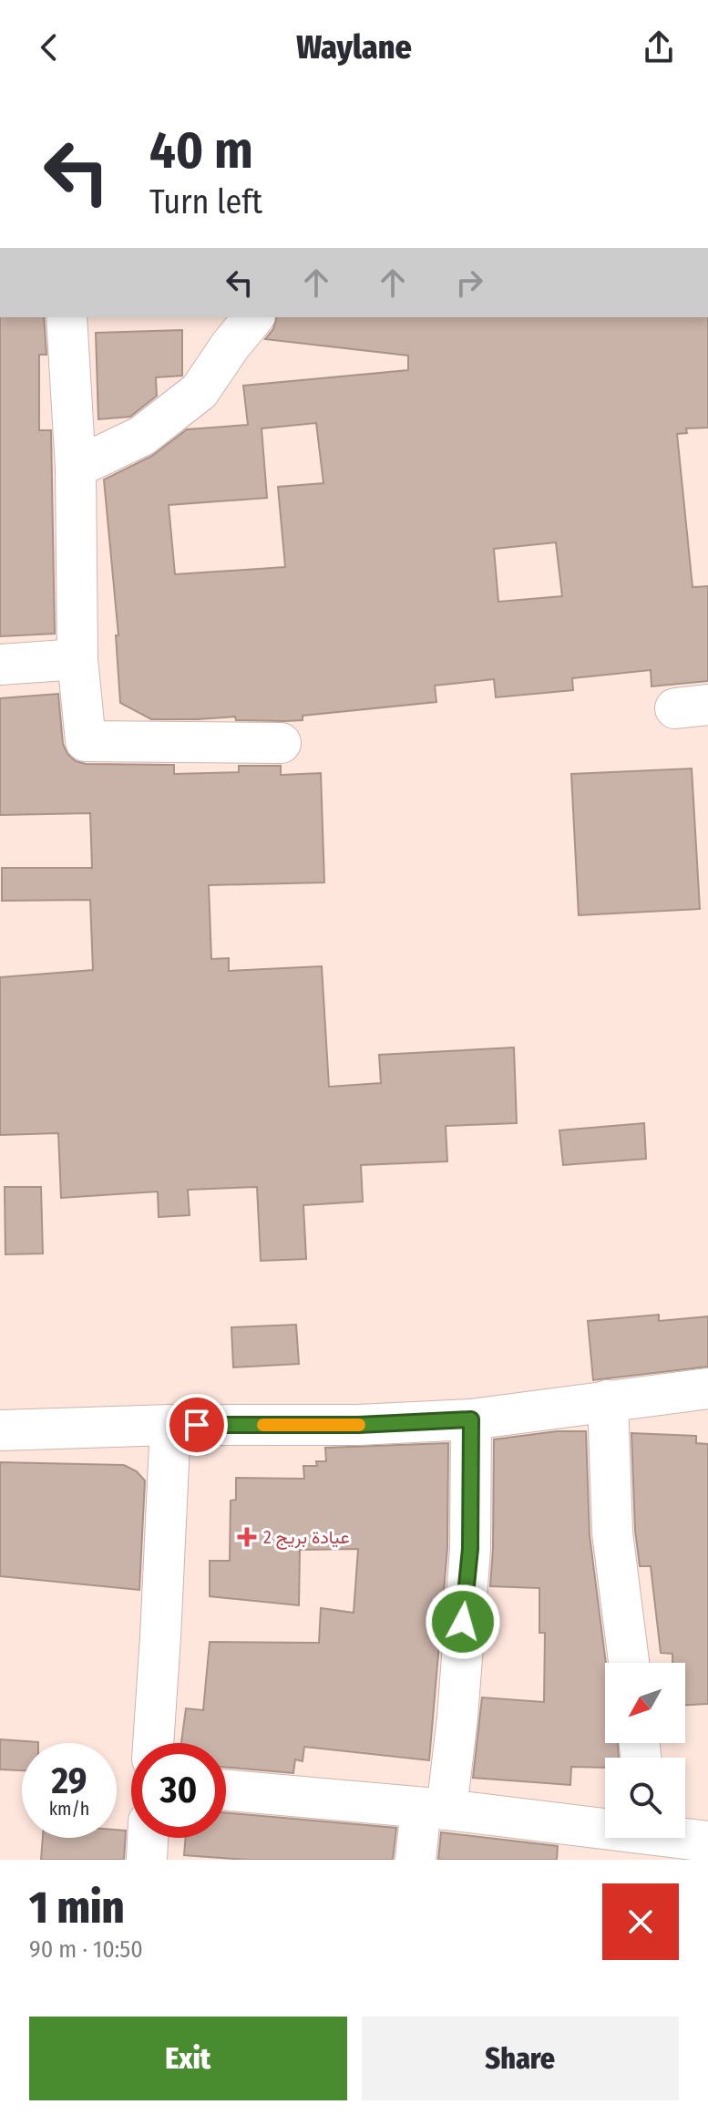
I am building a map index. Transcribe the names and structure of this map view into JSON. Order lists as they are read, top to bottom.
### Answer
{
  "places": {
    "health": ["عيادة بريج 2"]
  },
  "north": "bottom left",
  "page": {
    "header": "Waylane",
    "turn": ["40 m", "Turn left"],
    "speed": "29 km/h",
    "limit": "30",
    "heading": ["1 min", "90 m · 10:50"],
    "buttons": ["Exit", "Share"]
  }
}
